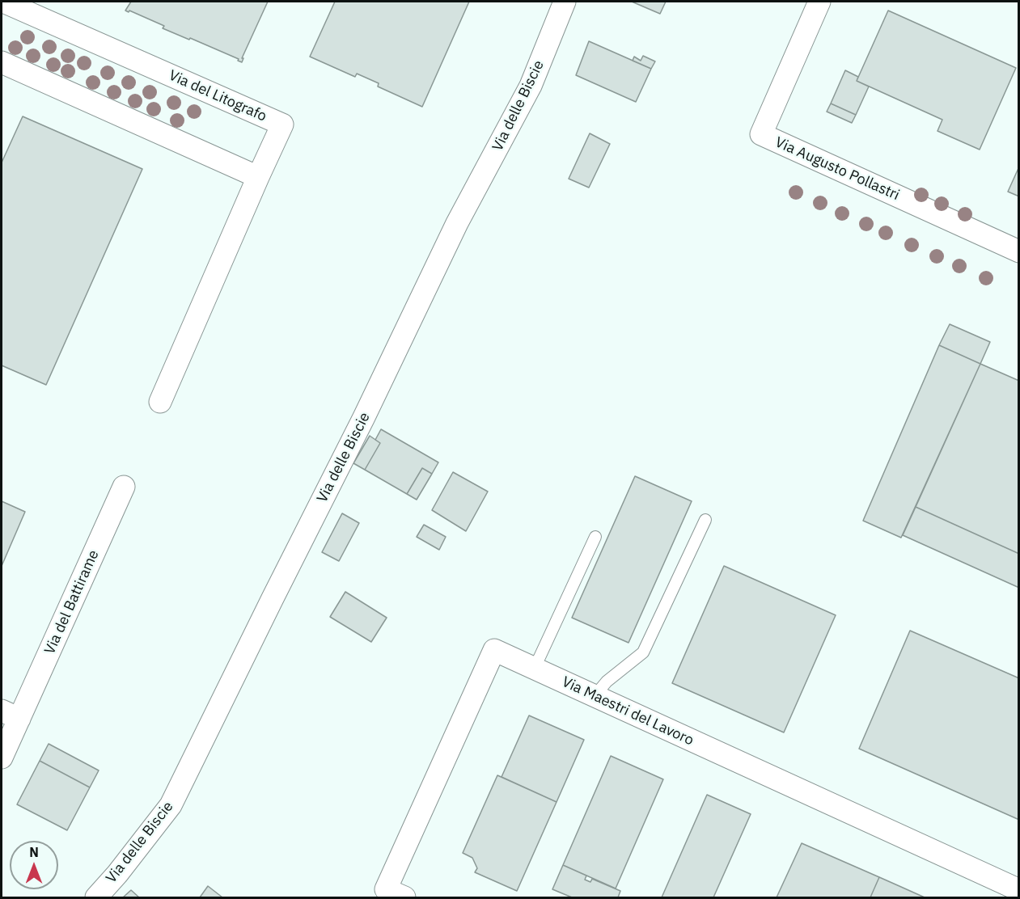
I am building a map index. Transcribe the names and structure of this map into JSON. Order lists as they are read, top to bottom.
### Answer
{
  "streets": {
    "street": [
      "Via del Litografo",
      "Via delle Biscie",
      "Via Augusto Pollastri",
      "Via del Battirame",
      "Via Maestri del Lavoro"
    ]
  },
  "north": "top"
}
